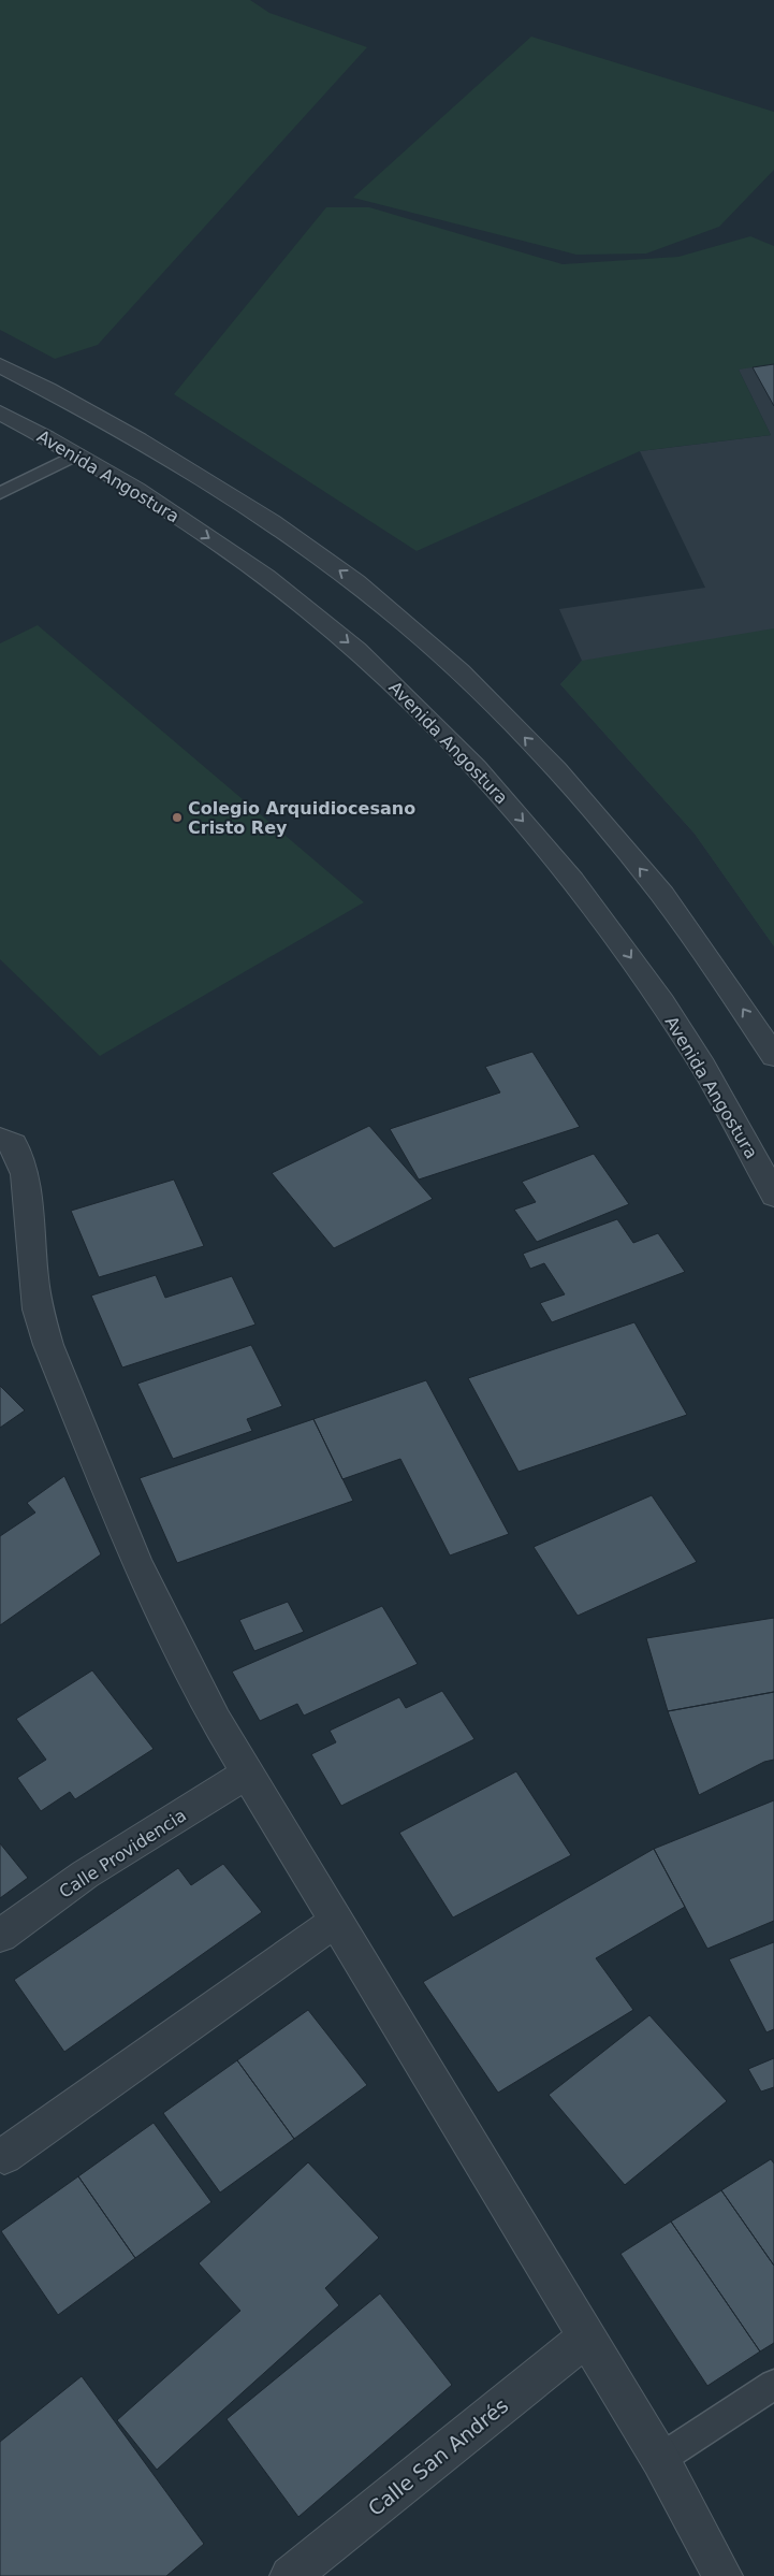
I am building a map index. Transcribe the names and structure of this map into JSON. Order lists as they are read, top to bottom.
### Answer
{
  "streets": {
    "street": ["Avenida Angostura", "Calle Providencia", "Calle San Andrés"]
  },
  "places": ["Colegio Arquidiocesano Cristo Rey"]
}
